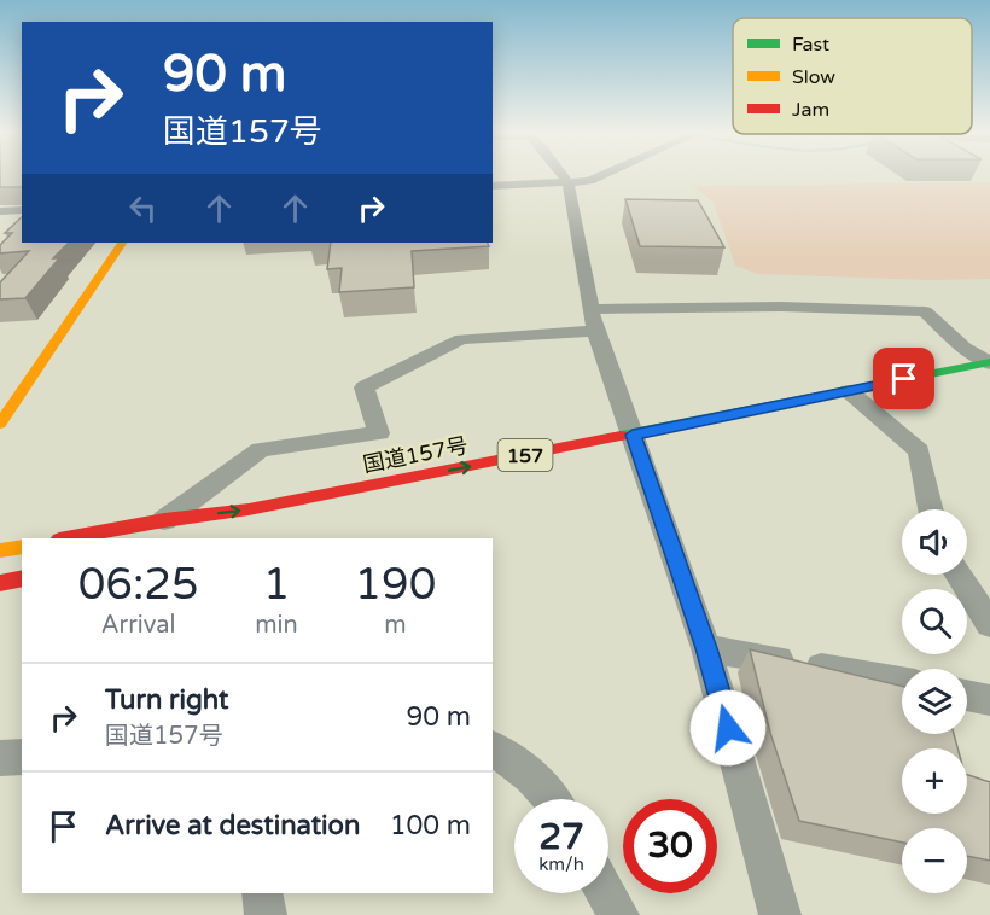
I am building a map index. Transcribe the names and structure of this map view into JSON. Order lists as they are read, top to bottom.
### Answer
{
  "streets": {
    "main road": ["国道157号", "157"]
  },
  "one_way": ["国道157号"],
  "legend": ["Fast", "Slow", "Jam"],
  "page": {
    "turn": ["90 m", "国道157号"],
    "map_buttons": ["+", "−"],
    "eta": [
      "06:25",
      "Arrival",
      "1",
      "min",
      "190",
      "m"
    ],
    "list": [
      {
        "name": "Turn right",
        "note": "国道157号",
        "value": "90 m"
      },
      {
        "name": "Arrive at destination",
        "value": "100 m"
      }
    ],
    "speed": "27 km/h",
    "limit": "30"
  }
}
